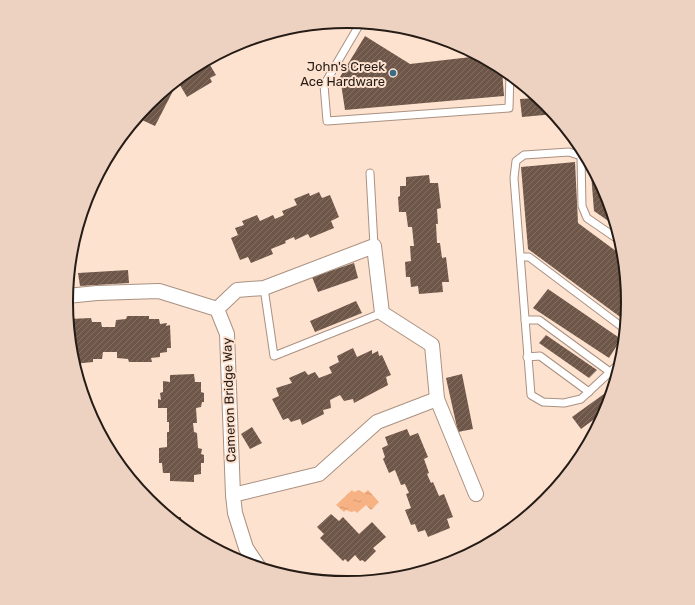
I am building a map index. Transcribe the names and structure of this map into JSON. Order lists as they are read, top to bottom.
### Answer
{
  "streets": {
    "street": ["Cameron Bridge Way"]
  },
  "places": ["John's Creek Ace Hardware"]
}
